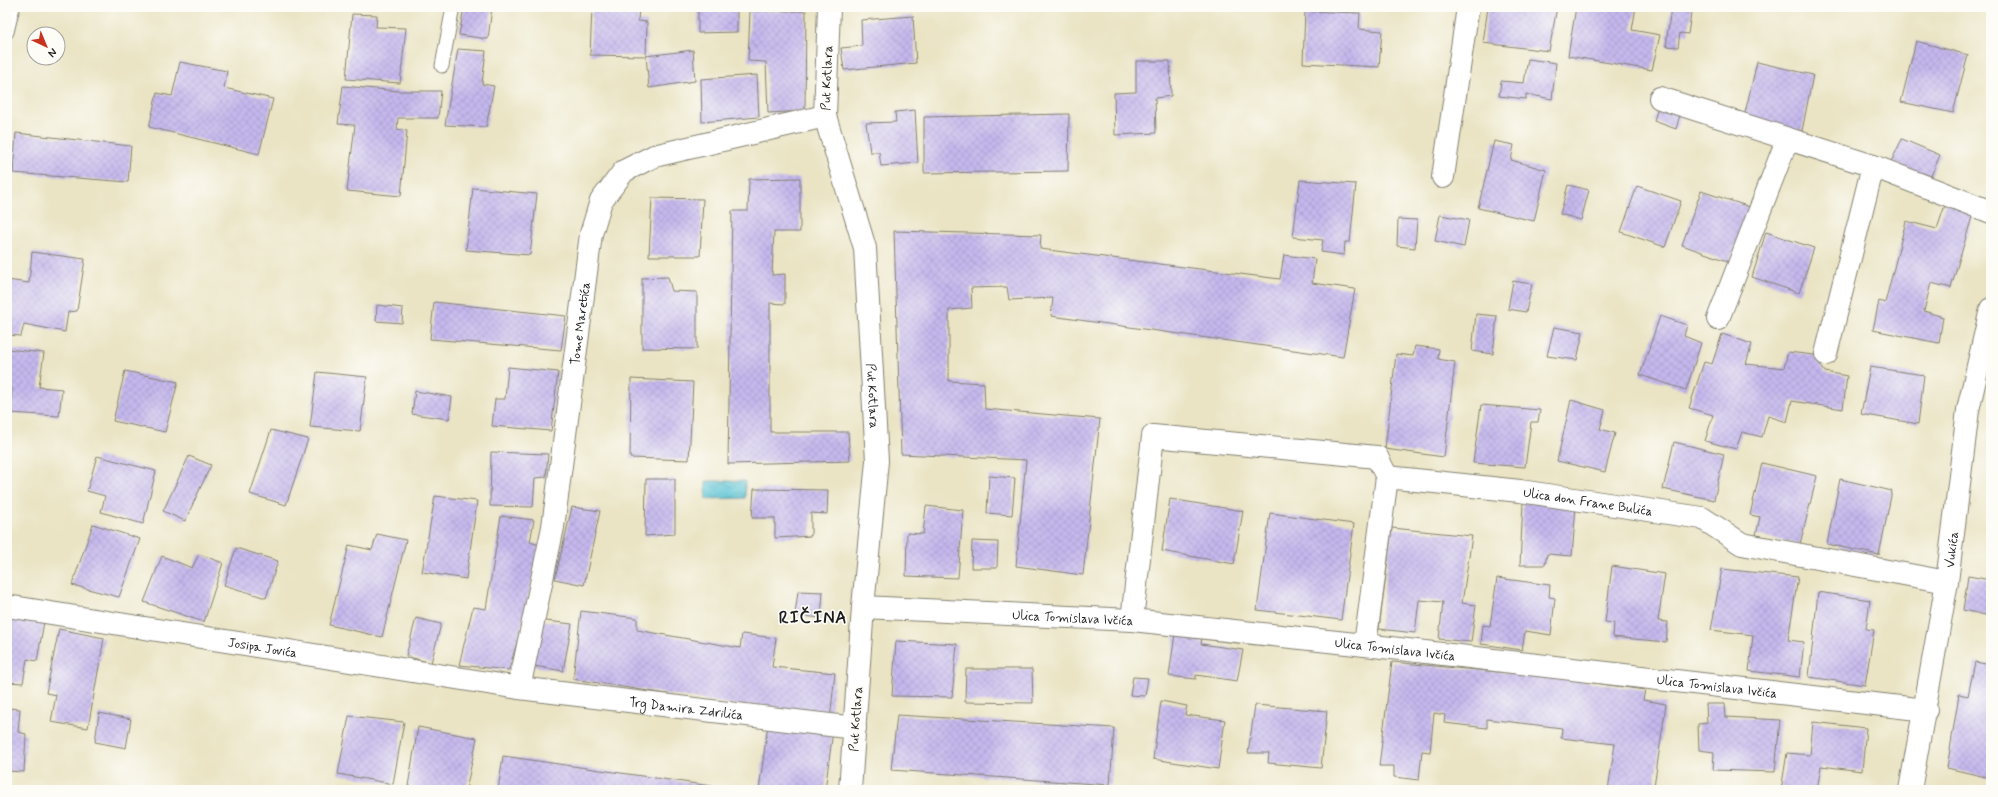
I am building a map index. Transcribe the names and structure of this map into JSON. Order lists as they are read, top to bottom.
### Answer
{
  "streets": {
    "street": [
      "Put Kotlara",
      "Tome Maretića",
      "Ulica don Frane Bulića",
      "Vukića",
      "Ulica Tomislava Ivčića",
      "Josipa Jovića",
      "Trg Damira Zdrilića"
    ]
  },
  "crossings": [
    ["Put Kotlara", "Tome Maretića"],
    ["Put Kotlara", "Ulica Tomislava Ivčića"],
    ["Put Kotlara", "Trg Damira Zdrilića"],
    ["Tome Maretića", "Josipa Jovića"],
    ["Tome Maretića", "Trg Damira Zdrilića"],
    ["Ulica don Frane Bulića", "Vukića"],
    ["Vukića", "Ulica Tomislava Ivčića"],
    ["Josipa Jovića", "Trg Damira Zdrilića"]
  ],
  "districts": ["RIČINA"],
  "north": "bottom right"
}
